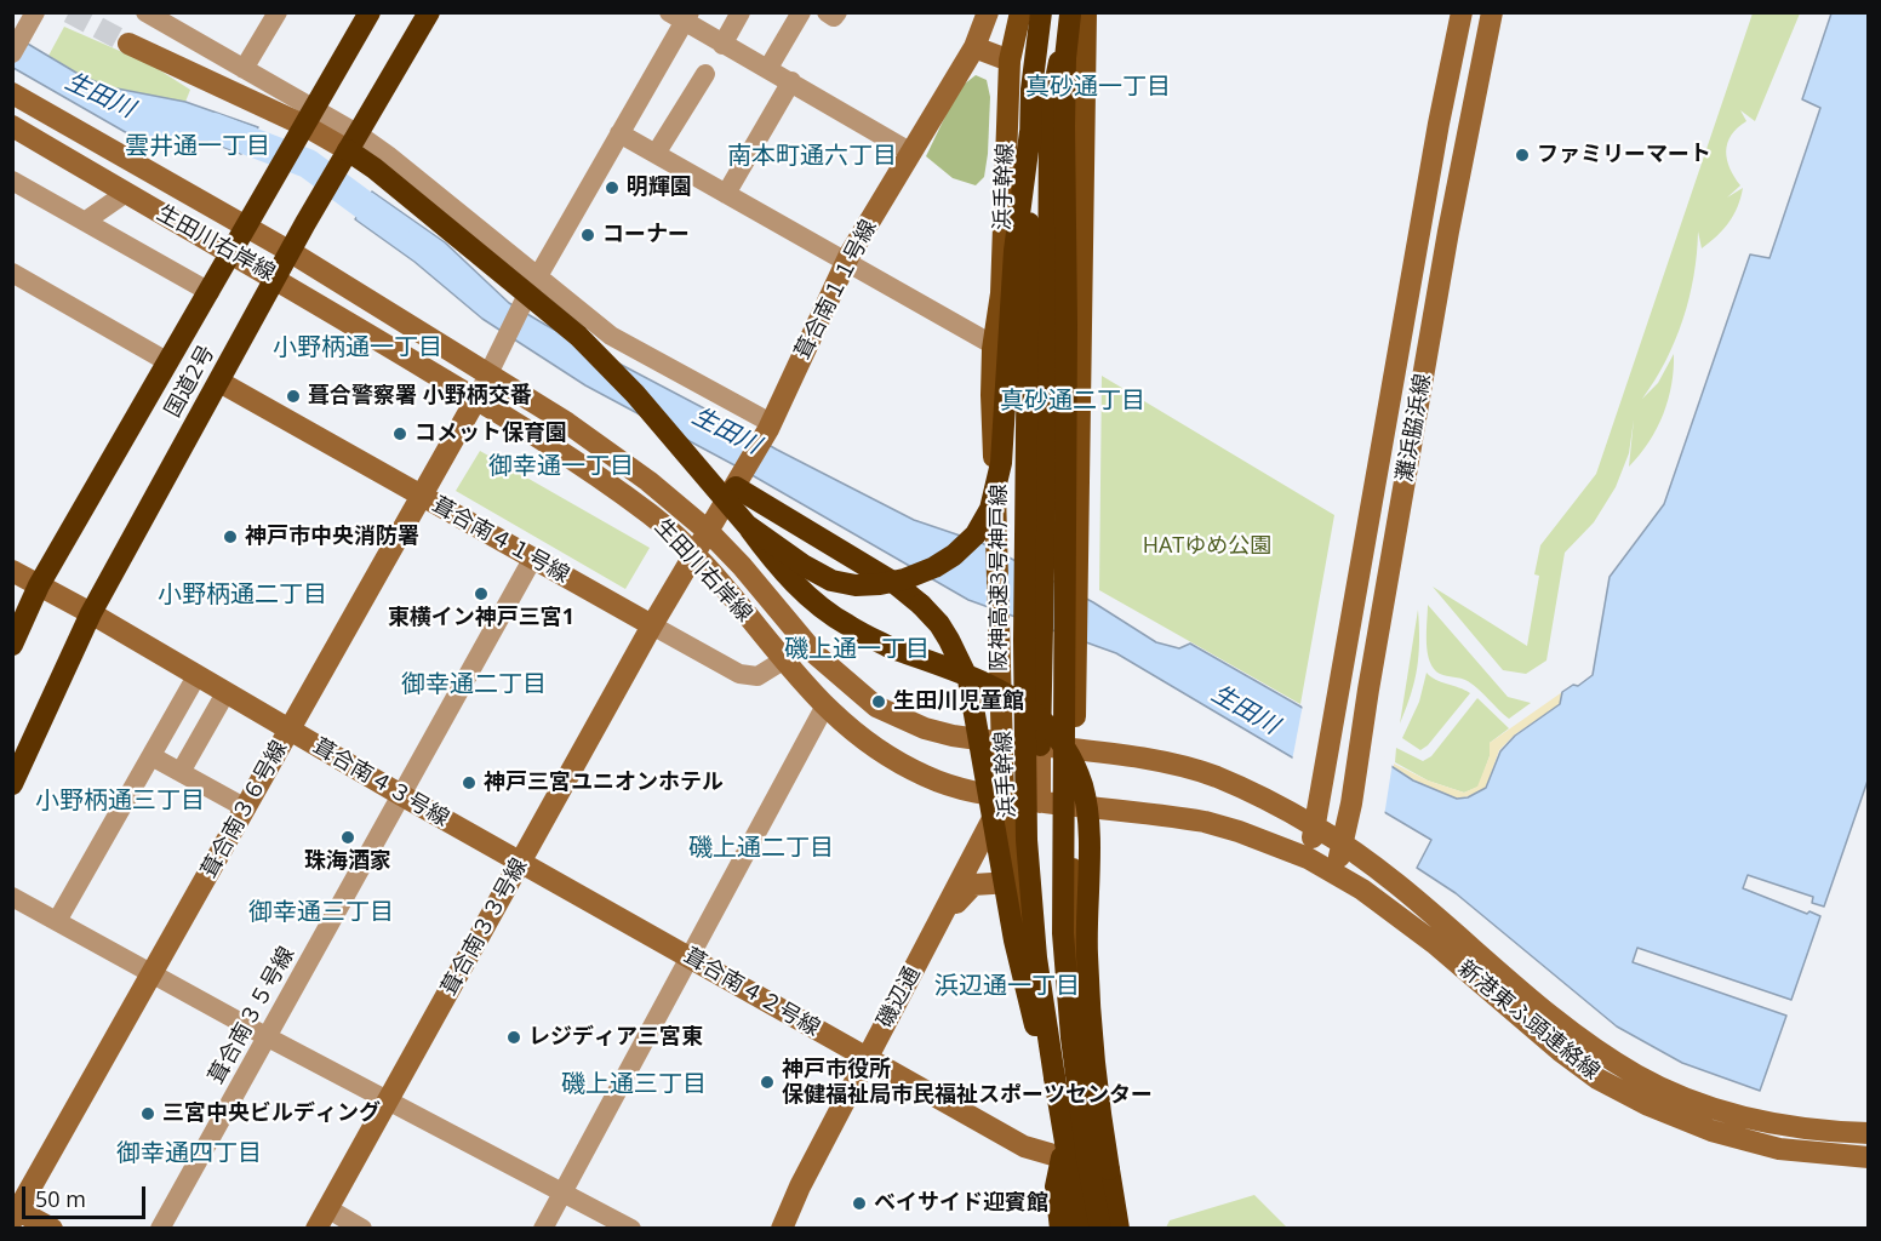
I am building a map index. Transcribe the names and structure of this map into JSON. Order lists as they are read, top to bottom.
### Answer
{
  "streets": {
    "highway": ["国道2号", "阪神高速3号神戸線"],
    "main road": ["浜手幹線"],
    "street": [
      "生田川右岸線",
      "葺合南１１号線",
      "灘浜脇浜線",
      "葺合南４１号線",
      "葺合南４３号線",
      "葺合南３６号線",
      "葺合南３３号線",
      "葺合南４２号線",
      "磯辺通",
      "葺合南３５号線",
      "新港東ふ頭連絡線"
    ]
  },
  "crossings": [
    ["浜手幹線", "生田川右岸線"],
    ["浜手幹線", "葺合南４２号線"],
    ["浜手幹線", "磯辺通"],
    ["生田川右岸線", "葺合南１１号線"],
    ["生田川右岸線", "国道2号"],
    ["生田川右岸線", "葺合南４１号線"],
    ["生田川右岸線", "葺合南３６号線"],
    ["生田川右岸線", "葺合南３３号線"],
    ["生田川右岸線", "磯辺通"],
    ["葺合南１１号線", "葺合南３３号線"],
    ["国道2号", "葺合南４１号線"],
    ["国道2号", "葺合南４３号線"],
    ["灘浜脇浜線", "新港東ふ頭連絡線"],
    ["葺合南４１号線", "葺合南３６号線"],
    ["葺合南４１号線", "葺合南３３号線"],
    ["葺合南４１号線", "葺合南３５号線"],
    ["葺合南４３号線", "葺合南３６号線"],
    ["葺合南４３号線", "葺合南３３号線"],
    ["葺合南４３号線", "葺合南４２号線"],
    ["葺合南４３号線", "葺合南３５号線"],
    ["葺合南３３号線", "葺合南４２号線"],
    ["葺合南４２号線", "磯辺通"]
  ],
  "districts": [
    "真砂通一丁目",
    "雲井通一丁目",
    "南本町通六丁目",
    "小野柄通一丁目",
    "真砂通二丁目",
    "御幸通一丁目",
    "小野柄通二丁目",
    "磯上通一丁目",
    "御幸通二丁目",
    "小野柄通三丁目",
    "磯上通二丁目",
    "御幸通三丁目",
    "浜辺通一丁目",
    "磯上通三丁目",
    "御幸通四丁目"
  ],
  "water": ["生田川"],
  "parks": ["HATゆめ公園"],
  "places": [
    "ファミリーマート",
    "明輝園",
    "コーナー",
    "葺合警察署 小野柄交番",
    "コメット保育園",
    "神戸市中央消防署",
    "東横イン神戸三宮1",
    "生田川児童館",
    "神戸三宮ユニオンホテル",
    "珠海酒家",
    "レジディア三宮東",
    "神戸市役所 保健福祉局市民福祉スポーツセンター",
    "三宮中央ビルディング",
    "ベイサイド迎賓館"
  ],
  "scale_bar": "50 m"
}
